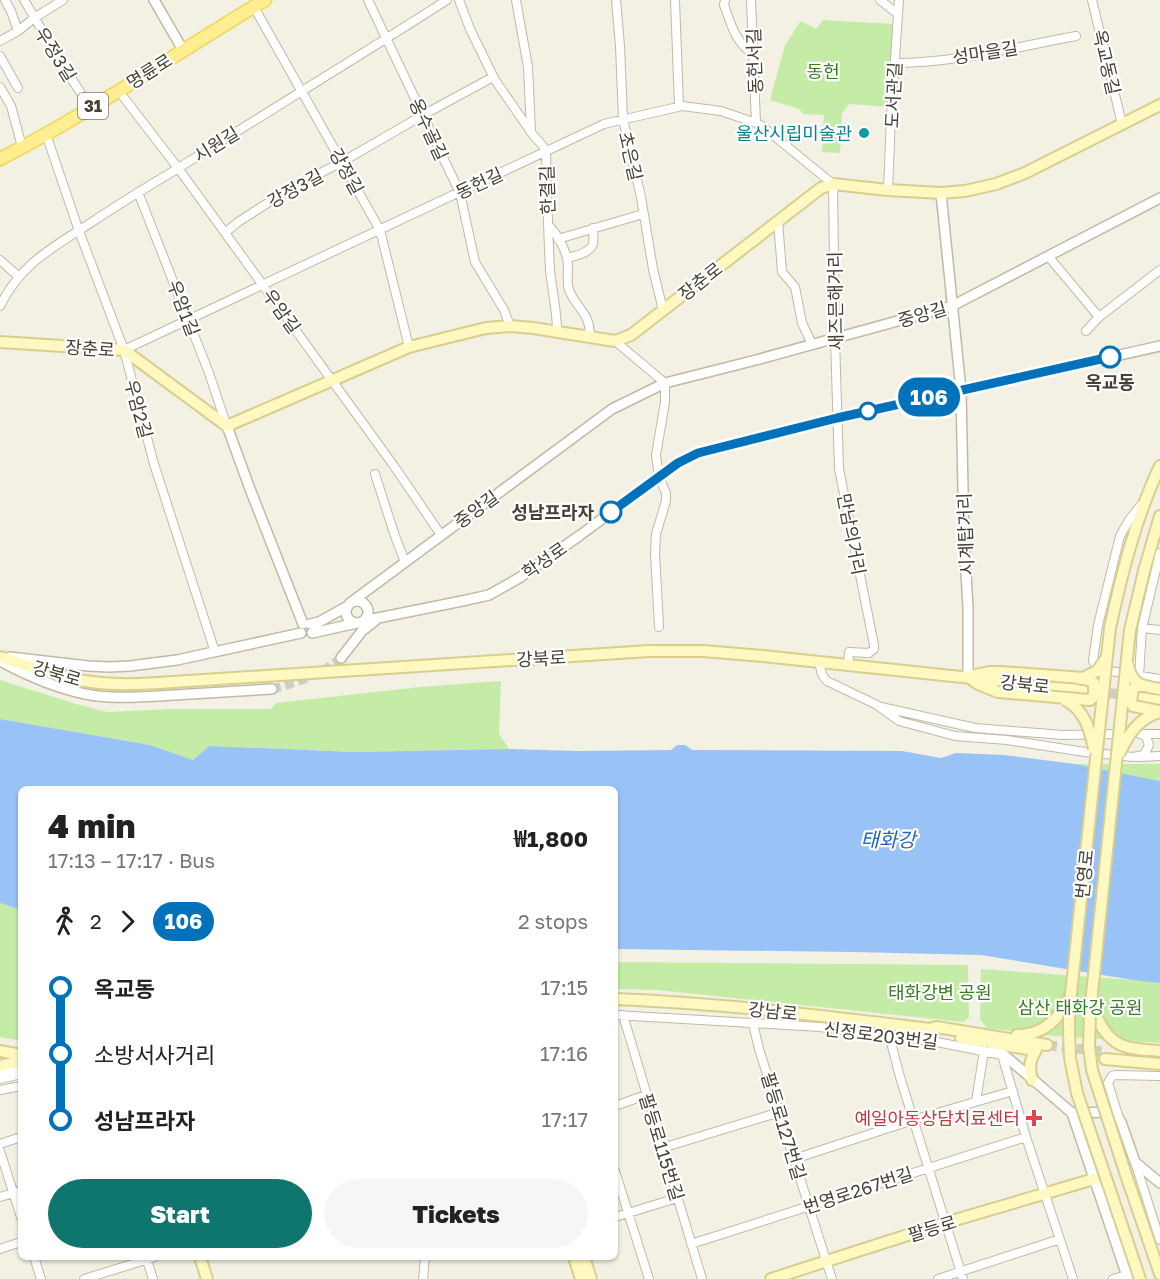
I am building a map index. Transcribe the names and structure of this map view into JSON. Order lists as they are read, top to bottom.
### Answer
{
  "streets": {
    "main road": [
      "명륜로",
      "31",
      "장춘로",
      "강북로",
      "번영로",
      "강남로",
      "팔등로"
    ],
    "street": [
      "성마을길",
      "우정3길",
      "동헌서길",
      "옥교동길",
      "도서관길",
      "옹수골길",
      "시원길",
      "초은길",
      "강정길",
      "동헌길",
      "강정3길",
      "한결길",
      "새즈믄해거리",
      "우암1길",
      "우암길",
      "중앙길",
      "우암2길",
      "만남의거리",
      "시계탑거리",
      "학성로",
      "신정로203번길",
      "팔등로127번길",
      "팔등로115번길",
      "번영로267번길"
    ]
  },
  "crossings": [
    ["성마을길", "도서관길"],
    ["우정3길", "명륜로"],
    ["동헌서길", "동헌길"],
    ["명륜로", "강정길"],
    ["명륜로", "우암길"],
    ["명륜로", "우암2길"],
    ["옹수골길", "시원길"],
    ["옹수골길", "동헌길"],
    ["옹수골길", "강정3길"],
    ["시원길", "강정길"],
    ["시원길", "우암1길"],
    ["시원길", "우암길"],
    ["시원길", "우암2길"],
    ["초은길", "동헌길"],
    ["초은길", "장춘로"],
    ["강정길", "동헌길"],
    ["강정길", "강정3길"],
    ["동헌길", "한결길"],
    ["동헌길", "장춘로"],
    ["동헌길", "새즈믄해거리"],
    ["동헌길", "우암1길"],
    ["동헌길", "우암길"],
    ["동헌길", "우암2길"],
    ["강정3길", "한결길"],
    ["강정3길", "우암길"],
    ["장춘로", "새즈믄해거리"],
    ["장춘로", "우암1길"],
    ["장춘로", "우암2길"],
    ["새즈믄해거리", "중앙길"],
    ["새즈믄해거리", "만남의거리"],
    ["새즈믄해거리", "학성로"],
    ["우암길", "중앙길"],
    ["중앙길", "시계탑거리"],
    ["중앙길", "학성로"],
    ["만남의거리", "학성로"],
    ["만남의거리", "강북로"],
    ["시계탑거리", "학성로"],
    ["시계탑거리", "강북로"],
    ["강남로", "신정로203번길"],
    ["신정로203번길", "팔등로127번길"],
    ["신정로203번길", "팔등로115번길"],
    ["팔등로127번길", "번영로267번길"],
    ["팔등로127번길", "팔등로"],
    ["팔등로115번길", "번영로267번길"]
  ],
  "water": ["태화강"],
  "parks": ["동헌", "태화강변 공원", "삼산 태화강 공원"],
  "places": {
    "other": ["울산시립미술관", "옥교동", "성남프라자"],
    "health": ["예일아동상담치료센터"]
  },
  "lines": ["bus line 106"],
  "page": {
    "on_map": "106",
    "heading": ["4 min", "17:13 – 17:17 · Bus", "₩1,800"],
    "legs": ["2", "106", "2 stops"],
    "list": [
      {
        "name": "옥교동",
        "value": "17:15"
      },
      {
        "name": "소방서사거리",
        "value": "17:16"
      },
      {
        "name": "성남프라자",
        "value": "17:17"
      }
    ],
    "buttons": ["Start", "Tickets"]
  }
}
